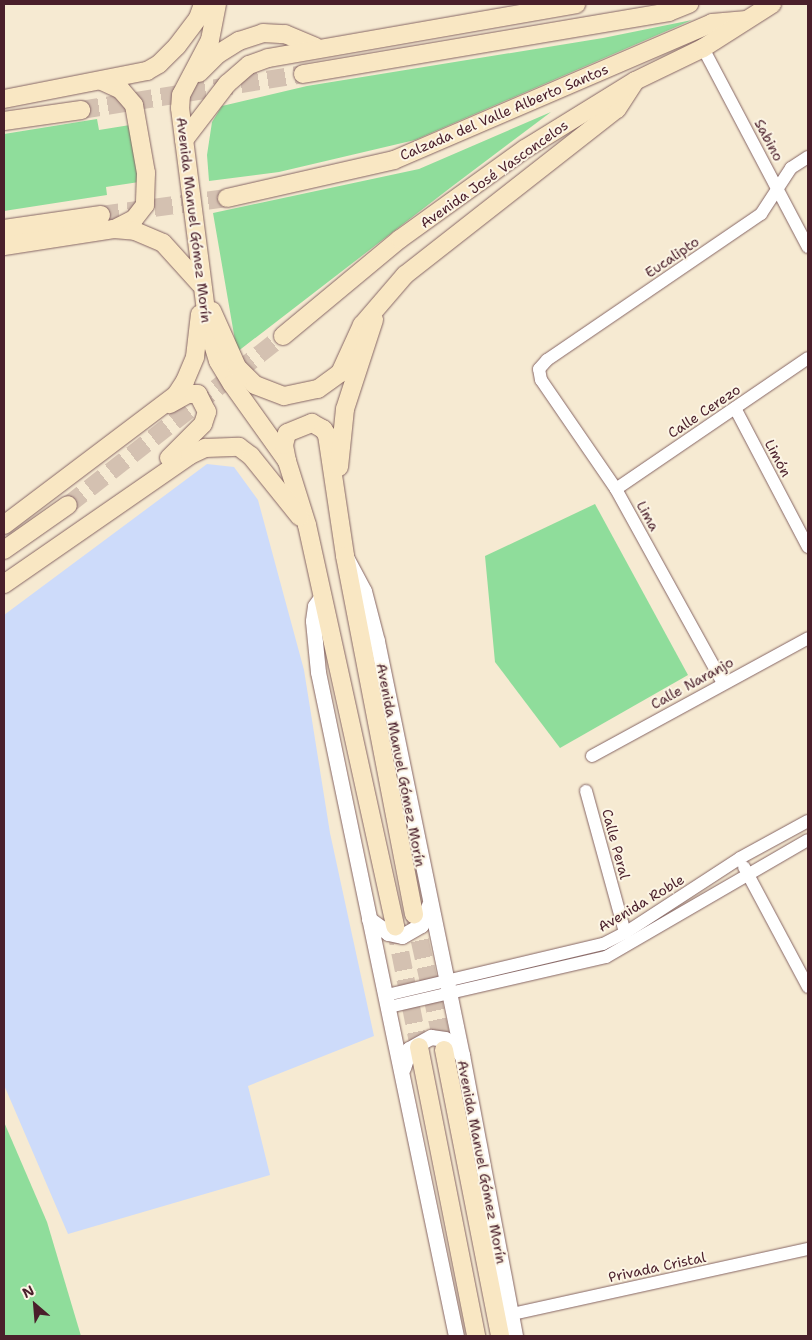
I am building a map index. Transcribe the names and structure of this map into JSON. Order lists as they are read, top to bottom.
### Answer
{
  "streets": {
    "main road": ["Calzada del Valle Alberto Santos", "Avenida José Vasconcelos", "Avenida Manuel Gómez Morín"],
    "street": [
      "Sabino",
      "Eucalipto",
      "Calle Cerezo",
      "Limón",
      "Lima",
      "Calle Naranjo",
      "Calle Peral",
      "Avenida Roble",
      "Privada Cristal"
    ]
  },
  "crossings": [
    ["Calzada del Valle Alberto Santos", "Avenida José Vasconcelos"],
    ["Sabino", "Avenida José Vasconcelos"],
    ["Sabino", "Eucalipto"],
    ["Avenida Manuel Gómez Morín", "Avenida Roble"],
    ["Avenida Manuel Gómez Morín", "Privada Cristal"],
    ["Eucalipto", "Lima"],
    ["Calle Cerezo", "Limón"],
    ["Calle Cerezo", "Lima"],
    ["Lima", "Calle Naranjo"],
    ["Calle Peral", "Avenida Roble"]
  ],
  "north": "top left"
}
